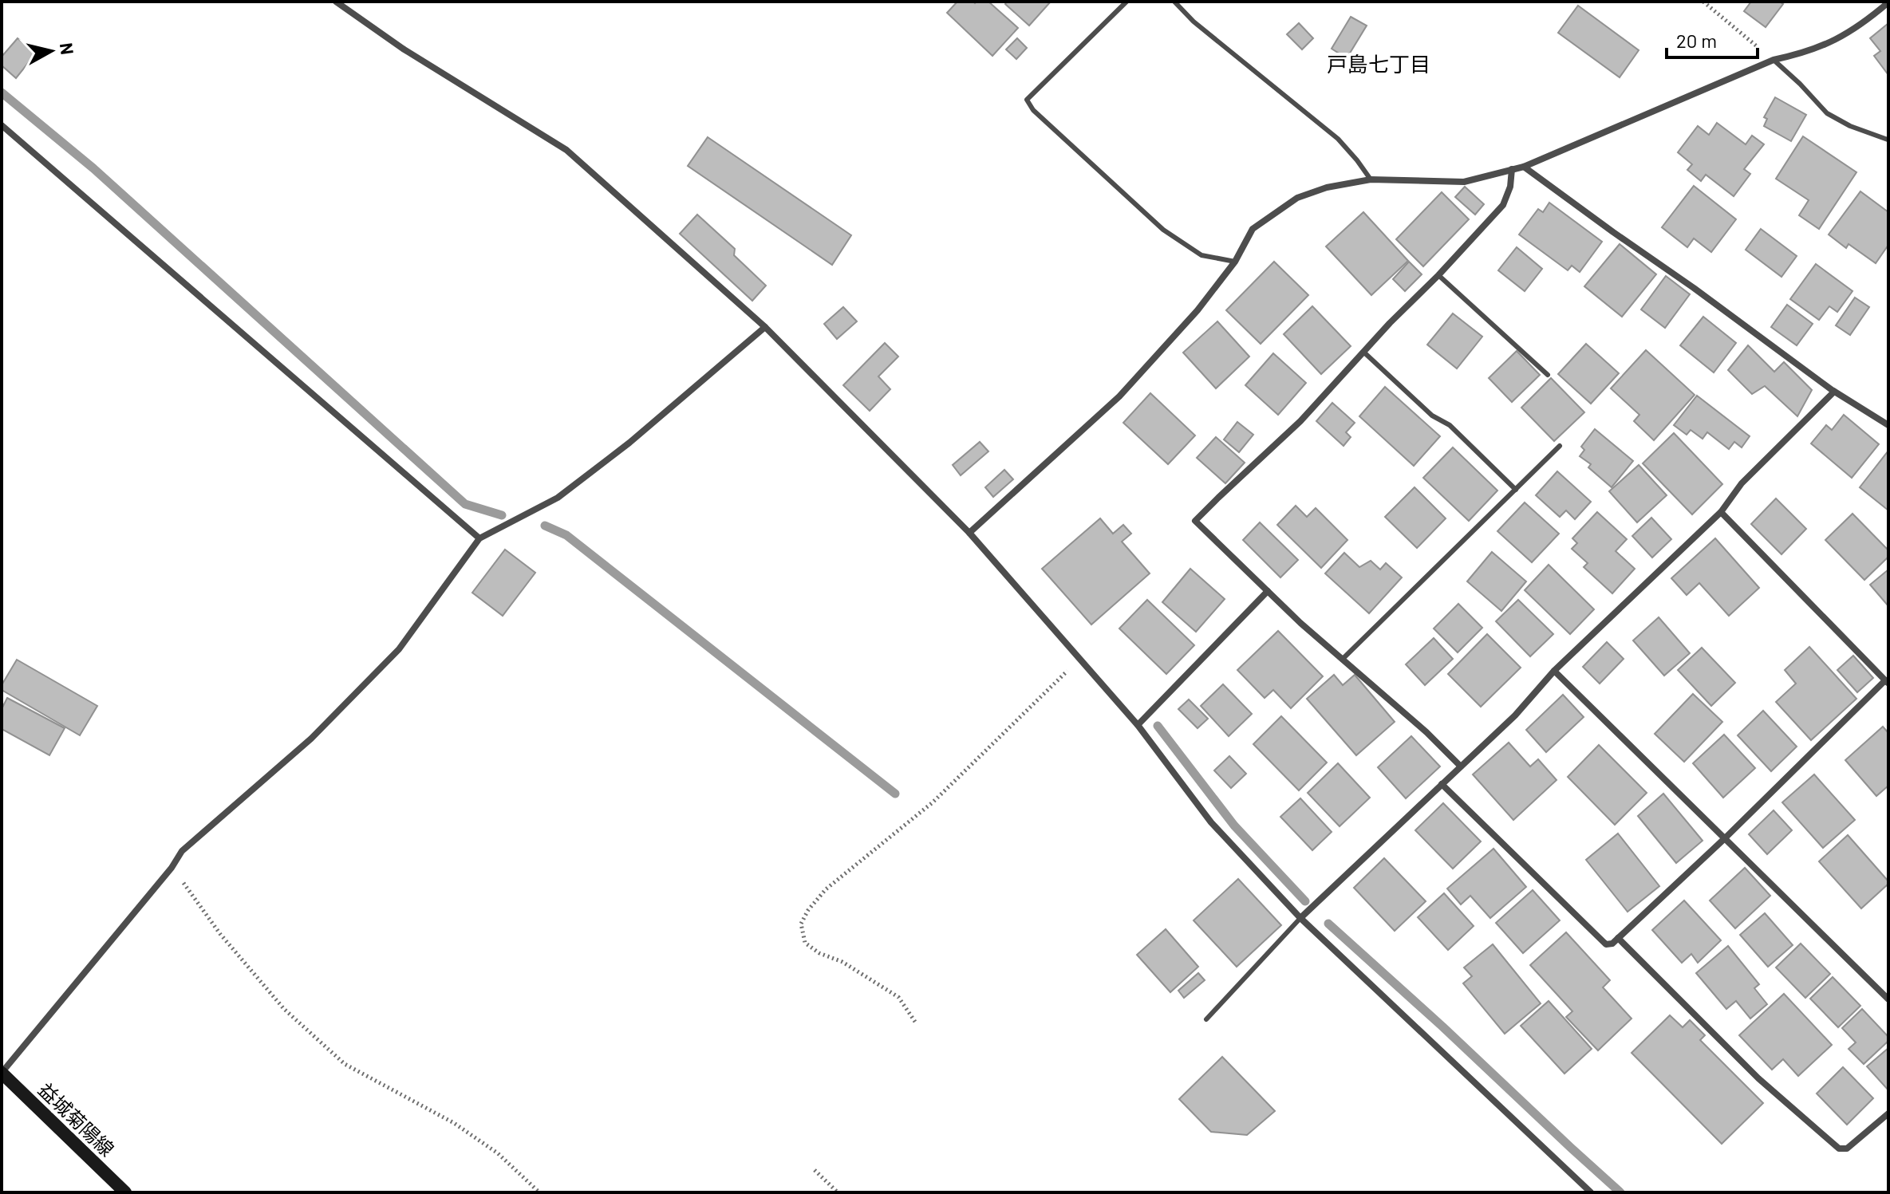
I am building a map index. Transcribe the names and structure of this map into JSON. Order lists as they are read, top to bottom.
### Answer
{
  "streets": {
    "main road": ["益城菊陽線"]
  },
  "districts": ["戸島七丁目"],
  "scale_bar": "20 m",
  "north": "right"
}
